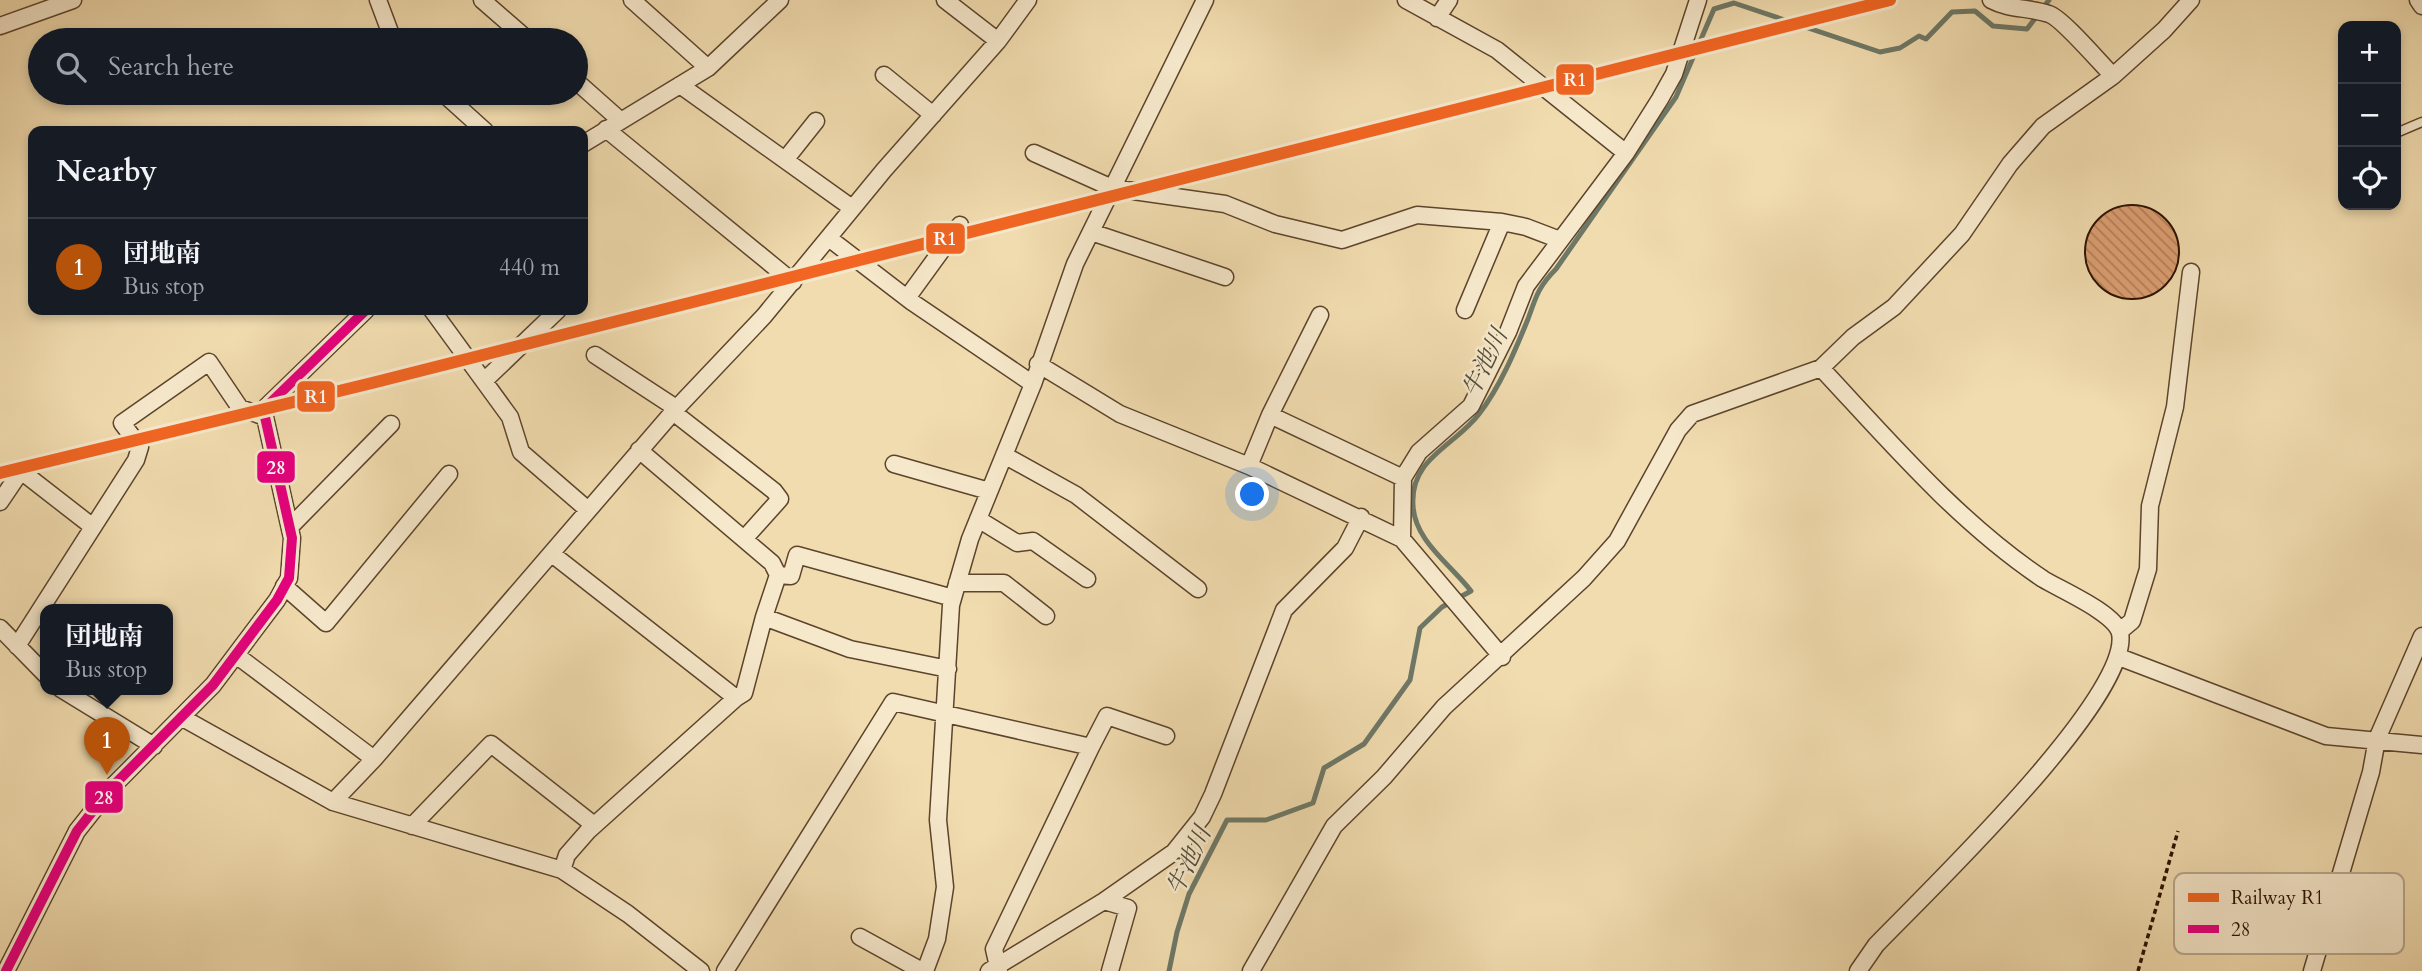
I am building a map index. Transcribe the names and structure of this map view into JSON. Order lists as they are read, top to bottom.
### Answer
{
  "water": ["牛池川"],
  "lines": ["rail line R1", "transit line 28"],
  "legend": ["Railway R1", "28"],
  "page": {
    "map_buttons": ["+", "−"],
    "search": "Search here",
    "heading": "Nearby",
    "list": [
      {
        "mark": "1",
        "name": "団地南",
        "note": "Bus stop",
        "value": "440 m"
      }
    ],
    "popup": ["団地南", "Bus stop"],
    "pins": "1"
  }
}
